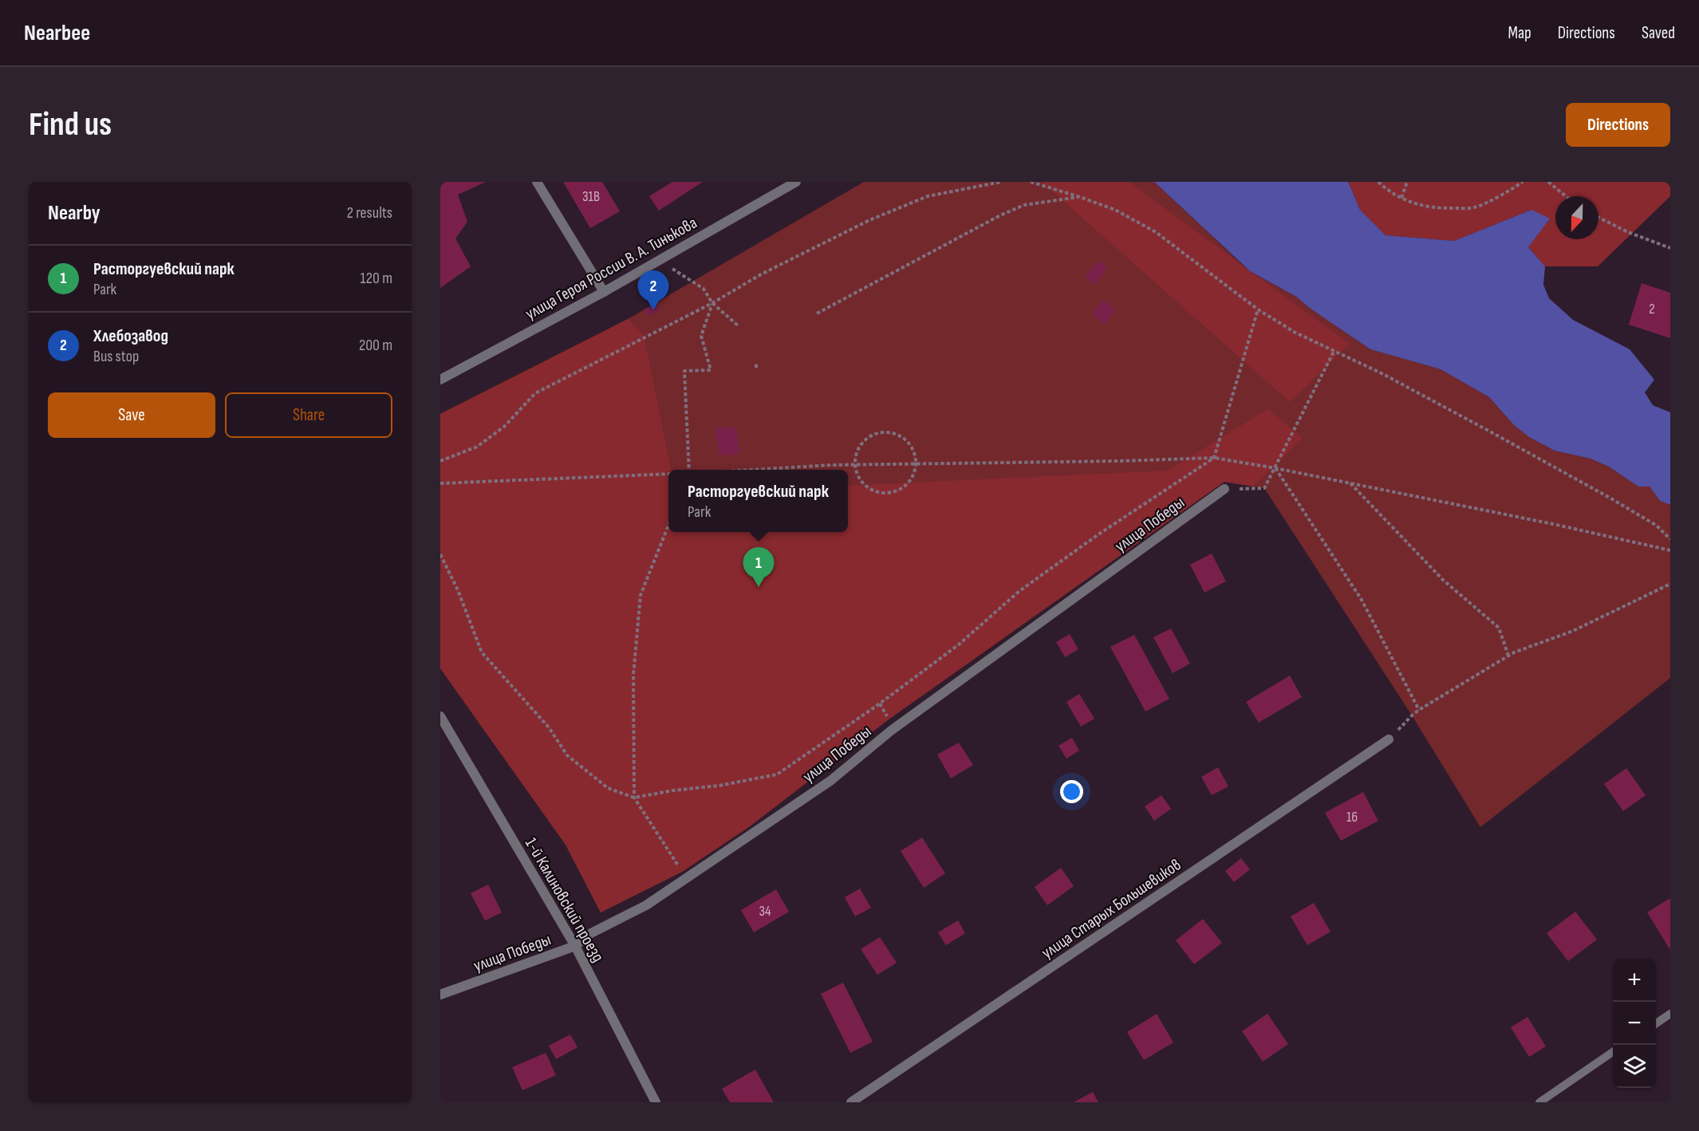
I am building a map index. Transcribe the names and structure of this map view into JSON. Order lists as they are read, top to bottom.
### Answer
{
  "streets": {
    "street": [
      "улица Героя России В. А. Тинькова",
      "улица Победы",
      "1-й Калиновский проезд",
      "улица Старых Большевиков"
    ]
  },
  "crossings": [
    ["улица Победы", "1-й Калиновский проезд"]
  ],
  "house_numbers": [
    "31В",
    "2",
    "16",
    "34"
  ],
  "north": "bottom",
  "page": {
    "header": "Nearbee",
    "nav": ["Map", "Directions", "Saved"],
    "buttons": [
      "Directions",
      ["Save", "Share"]
    ],
    "title": "Find us",
    "heading": ["Nearby", "2 results"],
    "list": [
      {
        "mark": "1",
        "name": "Расторгуевский парк",
        "note": "Park",
        "value": "120 m"
      },
      {
        "mark": "2",
        "name": "Хлебозавод",
        "note": "Bus stop",
        "value": "200 m"
      }
    ],
    "pins": ["2", "1"],
    "popup": ["Расторгуевский парк", "Park"],
    "map_buttons": ["+", "−"]
  }
}
